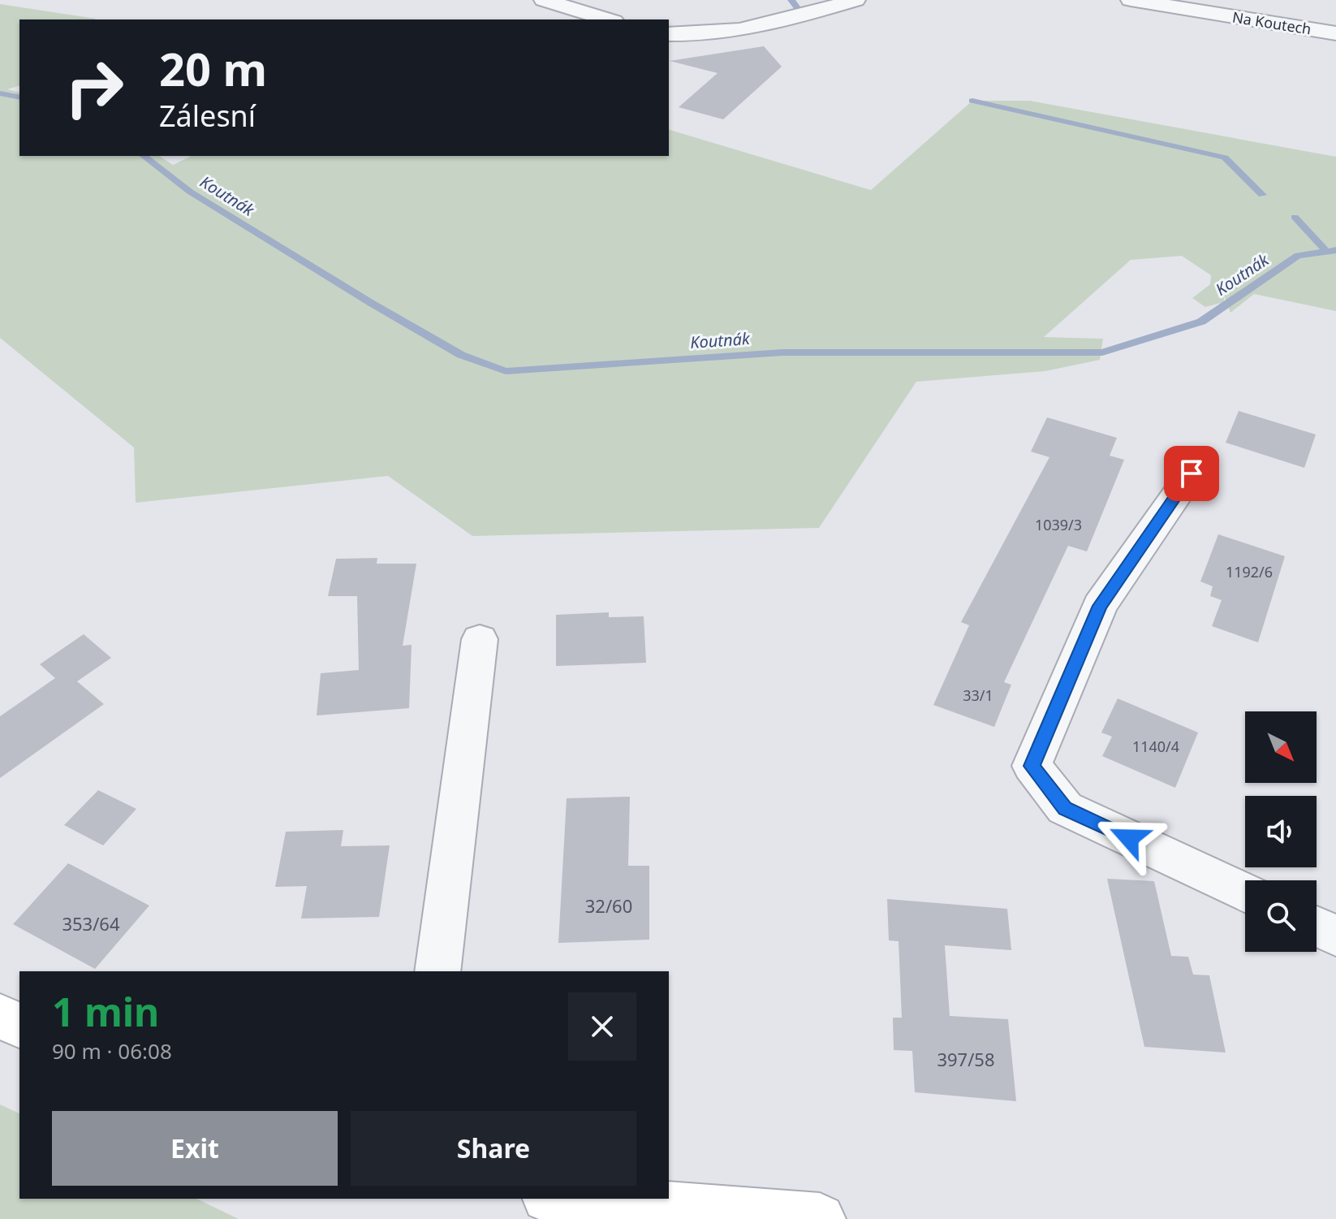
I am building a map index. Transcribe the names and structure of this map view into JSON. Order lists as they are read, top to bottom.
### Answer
{
  "streets": {
    "street": ["Na Koutech"]
  },
  "water": ["Koutnák"],
  "house_numbers": [
    "1039/3",
    "1192/6",
    "33/1",
    "1140/4",
    "32/60",
    "353/64",
    "397/58"
  ],
  "north": "bottom right",
  "page": {
    "turn": ["20 m", "Zálesní"],
    "heading": ["1 min", "90 m · 06:08"],
    "buttons": ["Exit", "Share"]
  }
}
